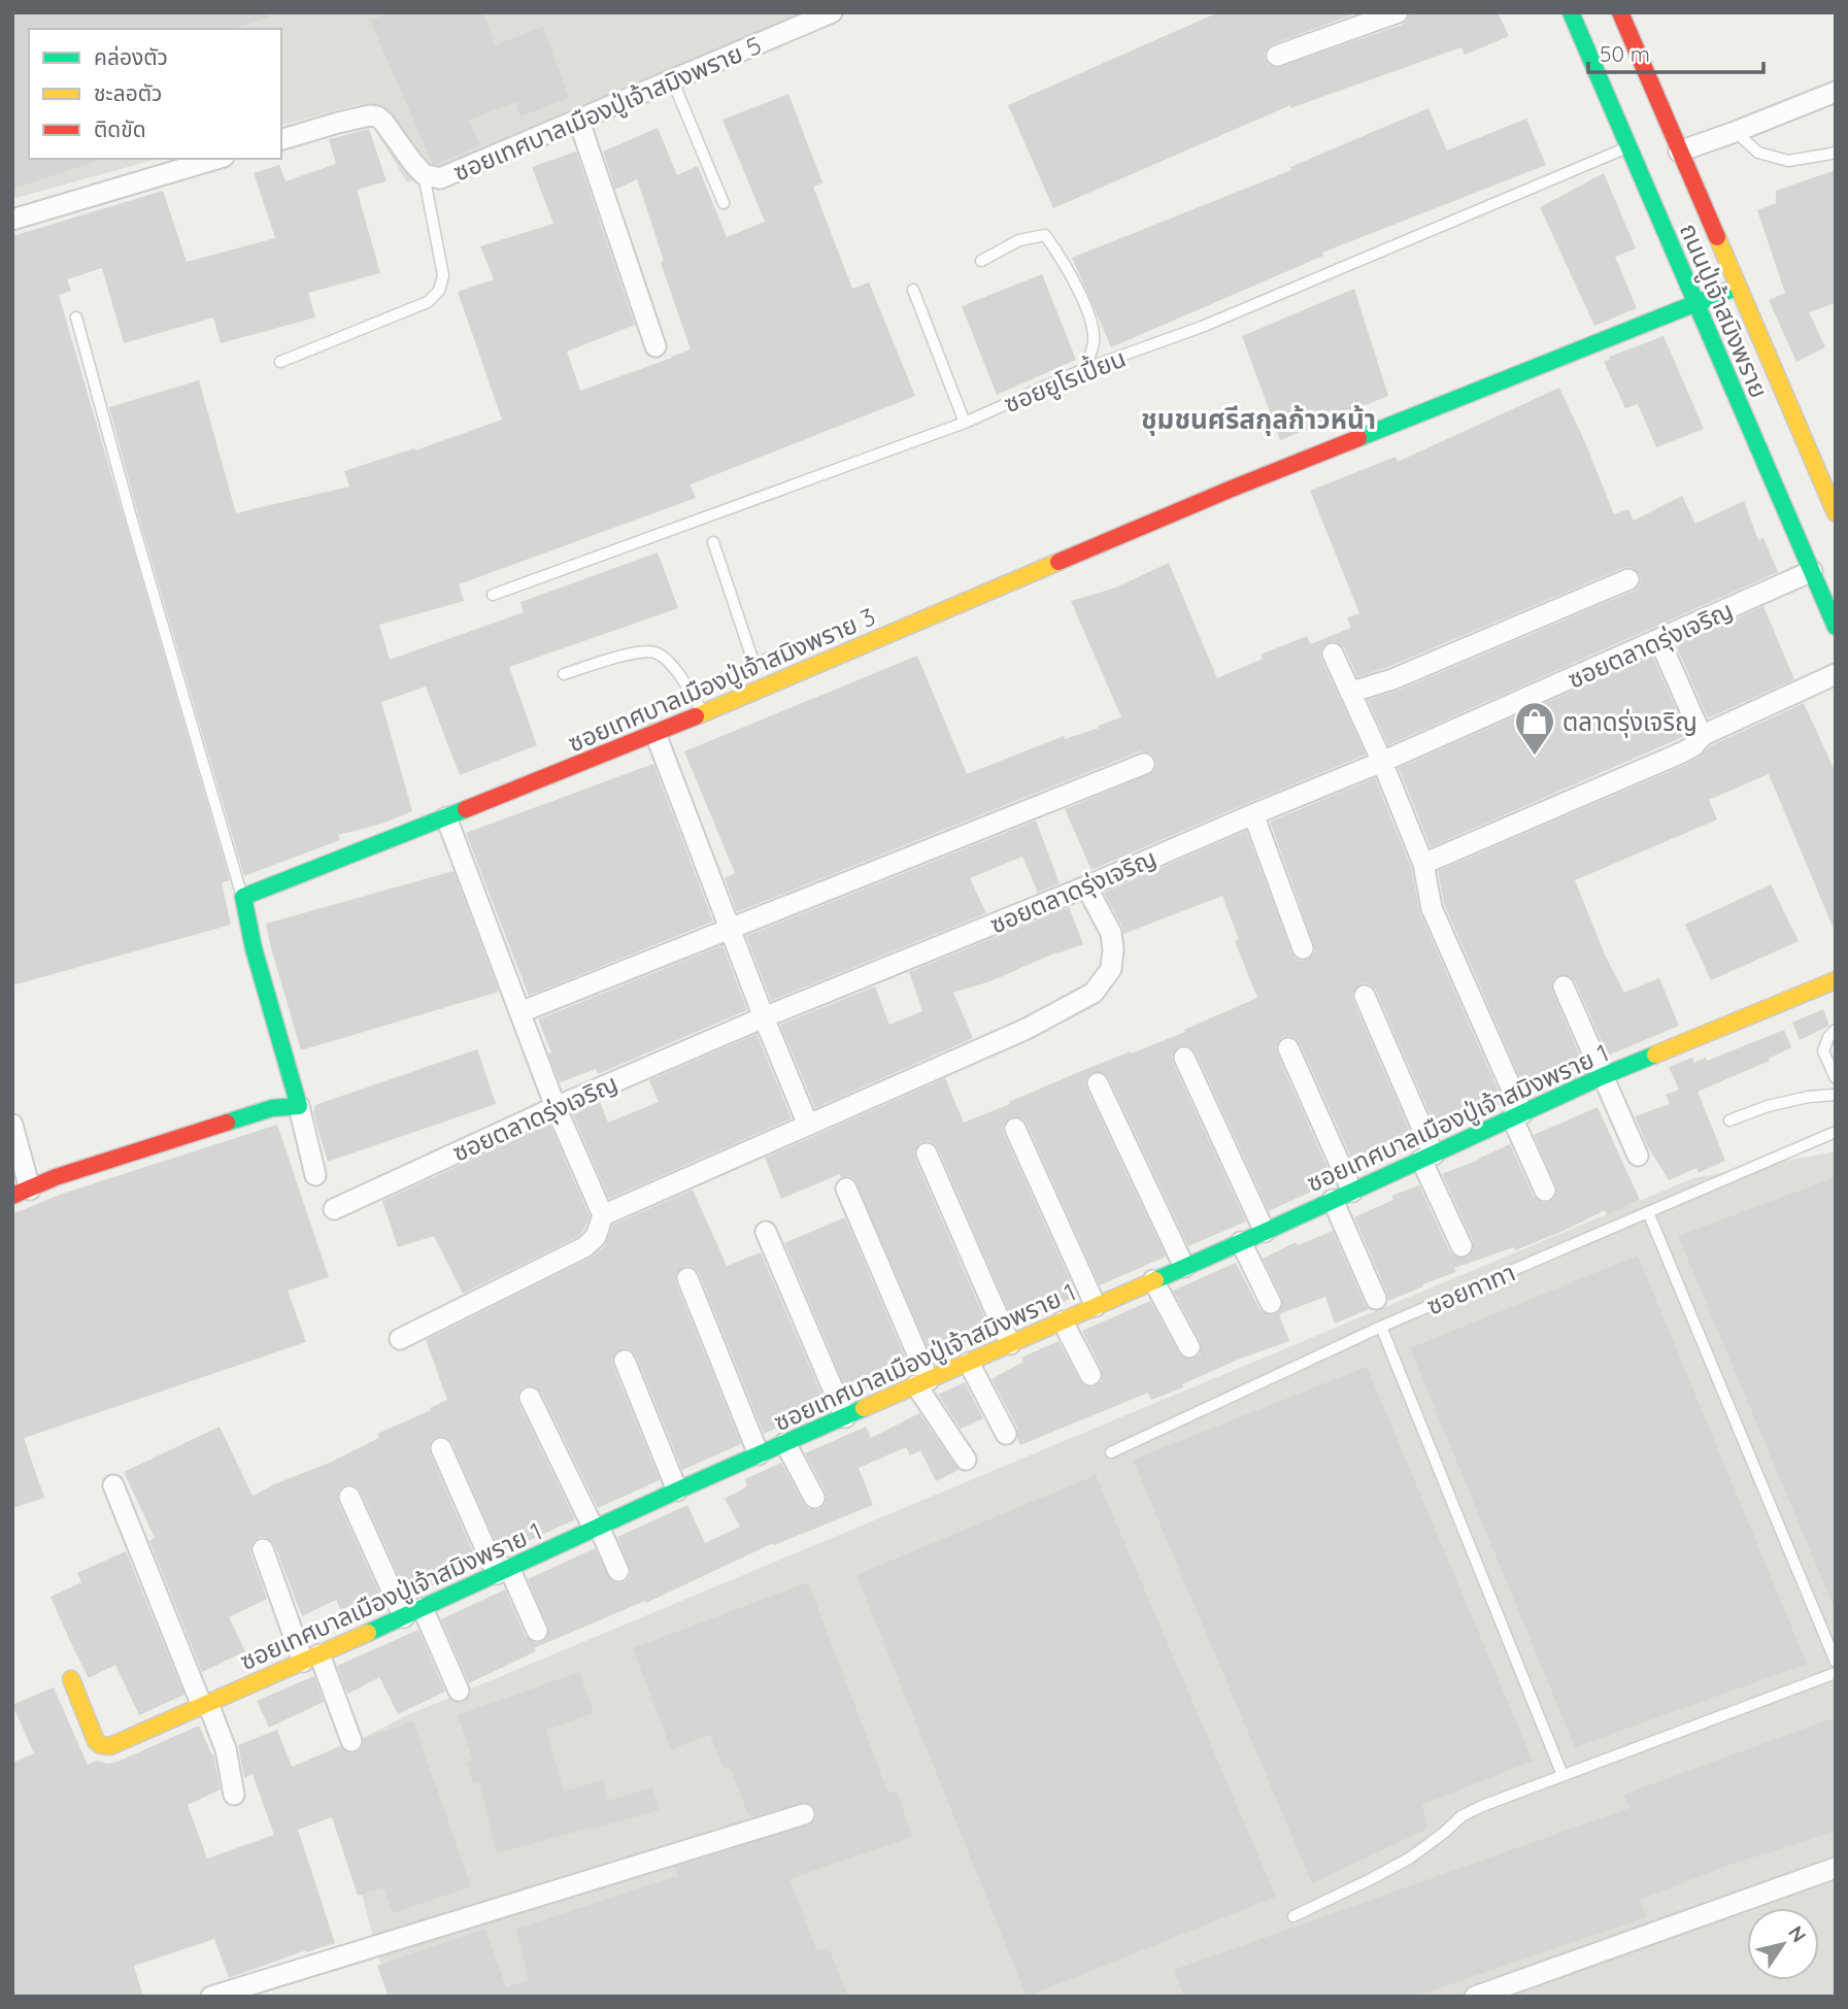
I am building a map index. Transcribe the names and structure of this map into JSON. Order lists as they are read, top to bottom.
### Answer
{
  "streets": {
    "street": [
      "ซอยเทศบาลเมืองปู่เจ้าสมิงพราย 5",
      "ถนนปู่เจ้าสมิงพราย",
      "ซอยตลาดรุ่งเจริญ",
      "ซอยเทศบาลเมืองปู่เจ้าสมิงพราย 3",
      "ซอยเทศบาลเมืองปู่เจ้าสมิงพราย 1"
    ],
    "lane": ["ซอยยูโรเปี้ยน", "ซอยทาทา"]
  },
  "crossings": [
    ["ถนนปู่เจ้าสมิงพราย", "ซอยยูโรเปี้ยน"],
    ["ถนนปู่เจ้าสมิงพราย", "ซอยตลาดรุ่งเจริญ"],
    ["ถนนปู่เจ้าสมิงพราย", "ซอยเทศบาลเมืองปู่เจ้าสมิงพราย 3"]
  ],
  "districts": ["ชุมชนศรีสกุลก้าวหน้า"],
  "places": {
    "shop": ["ตลาดรุ่งเจริญ"]
  },
  "legend": ["คล่องตัว", "ชะลอตัว", "ติดขัด"],
  "scale_bar": "50 m",
  "north": "top right"
}
